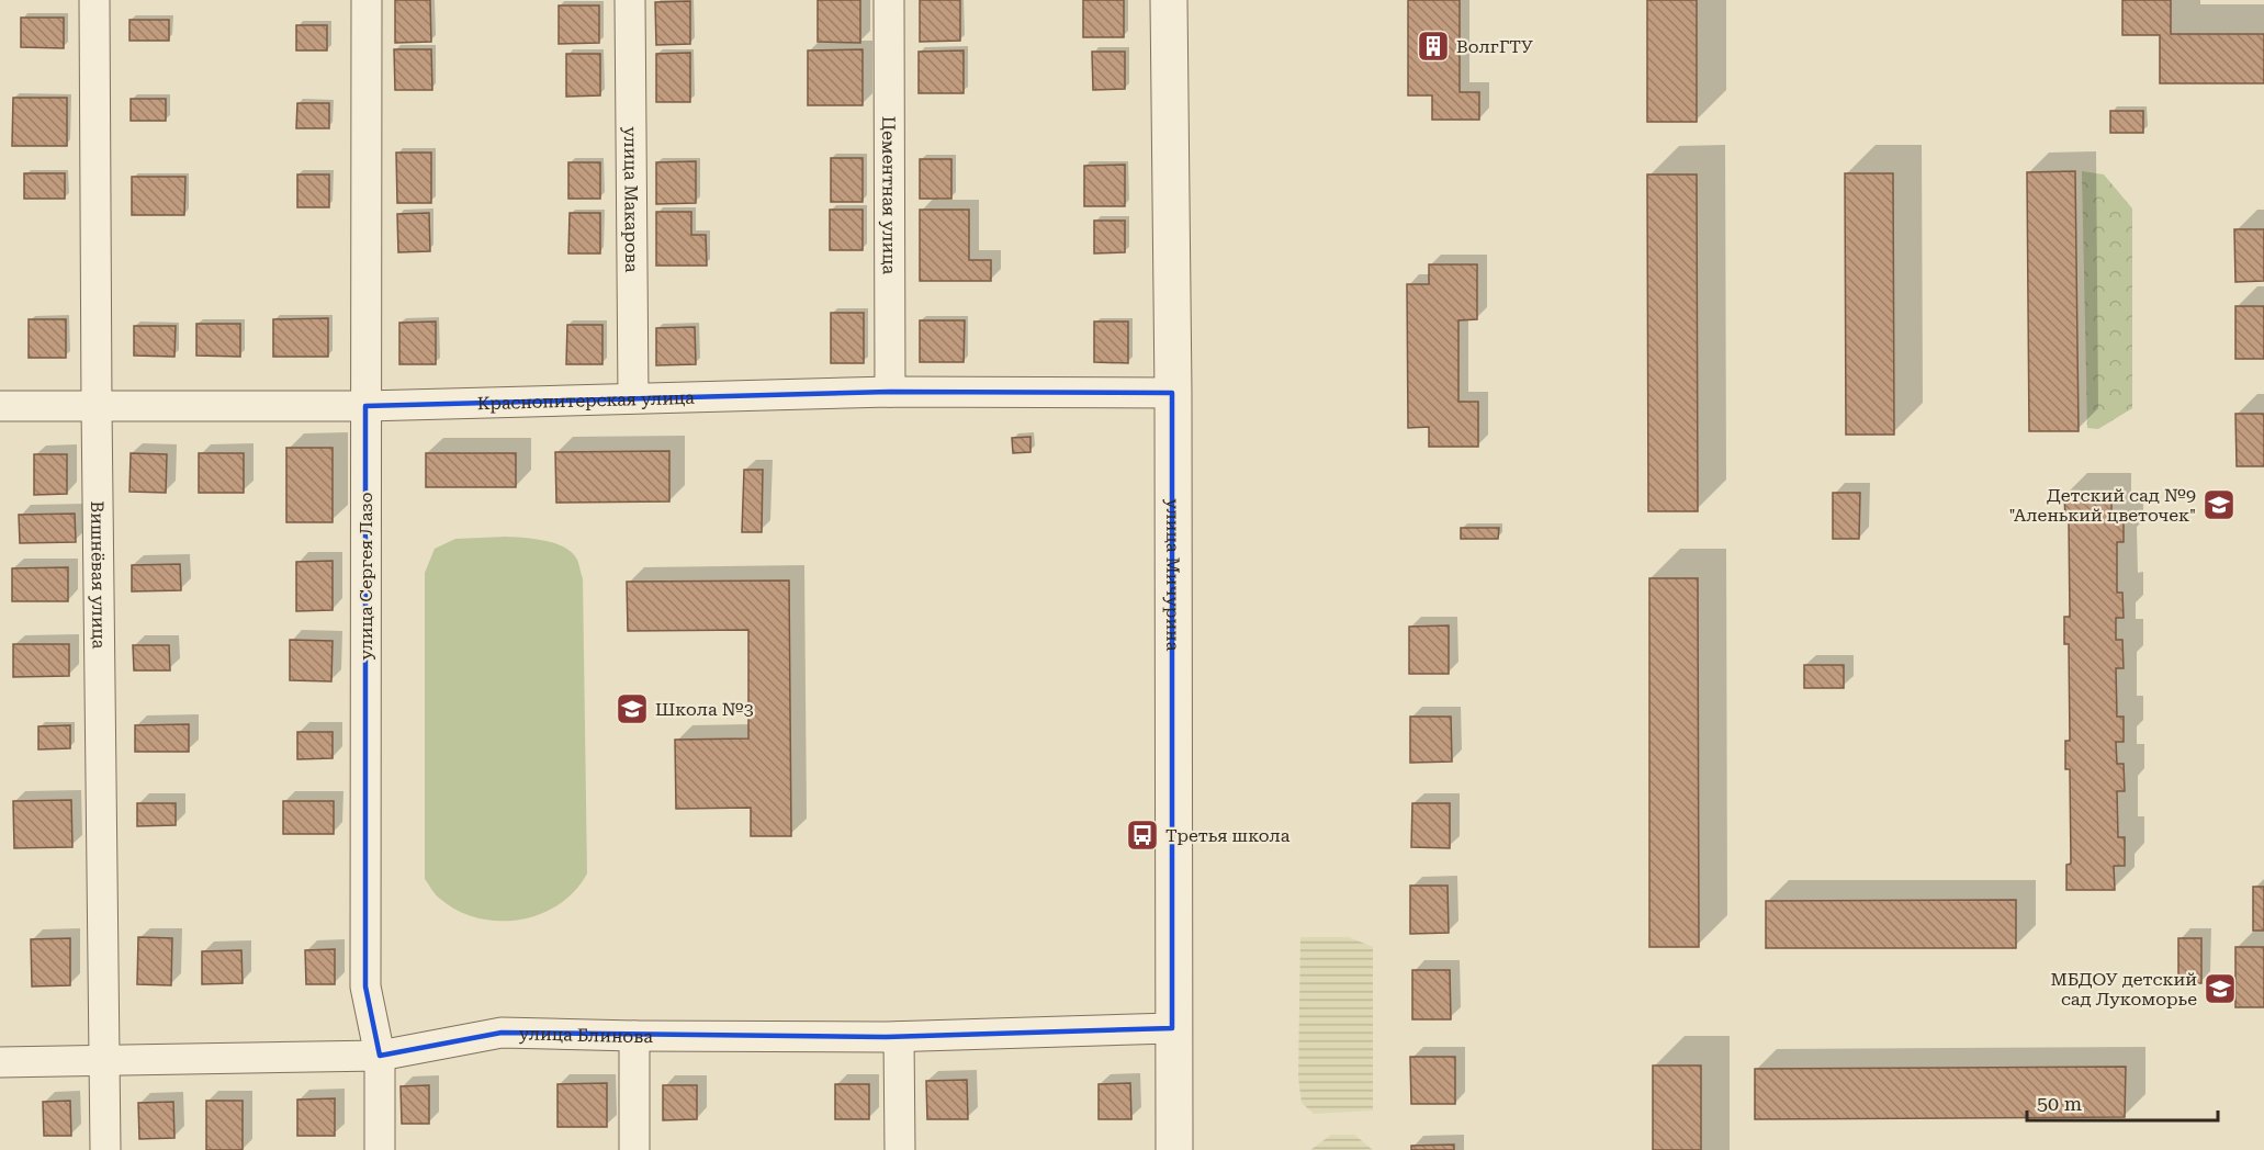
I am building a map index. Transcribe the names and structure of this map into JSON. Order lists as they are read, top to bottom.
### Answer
{
  "streets": {
    "street": [
      "Цементная улица",
      "улица Макарова",
      "Краснопитерская улица",
      "Вишнёвая улица",
      "улица Мичурина",
      "улица Сергея Лазо",
      "улица Блинова"
    ]
  },
  "crossings": [
    ["Цементная улица", "Краснопитерская улица"],
    ["улица Макарова", "Краснопитерская улица"],
    ["Краснопитерская улица", "Вишнёвая улица"],
    ["Краснопитерская улица", "улица Мичурина"],
    ["Краснопитерская улица", "улица Сергея Лазо"],
    ["Вишнёвая улица", "улица Блинова"],
    ["улица Мичурина", "улица Блинова"],
    ["улица Сергея Лазо", "улица Блинова"]
  ],
  "places": {
    "building": ["ВолгГТУ"],
    "school or university": ["Детский сад №9 \"Аленький цветочек\"", "Школа №3", "МБДОУ детский сад Лукоморье"],
    "bus stop": ["Третья школа"]
  },
  "scale_bar": "50 m"
}
